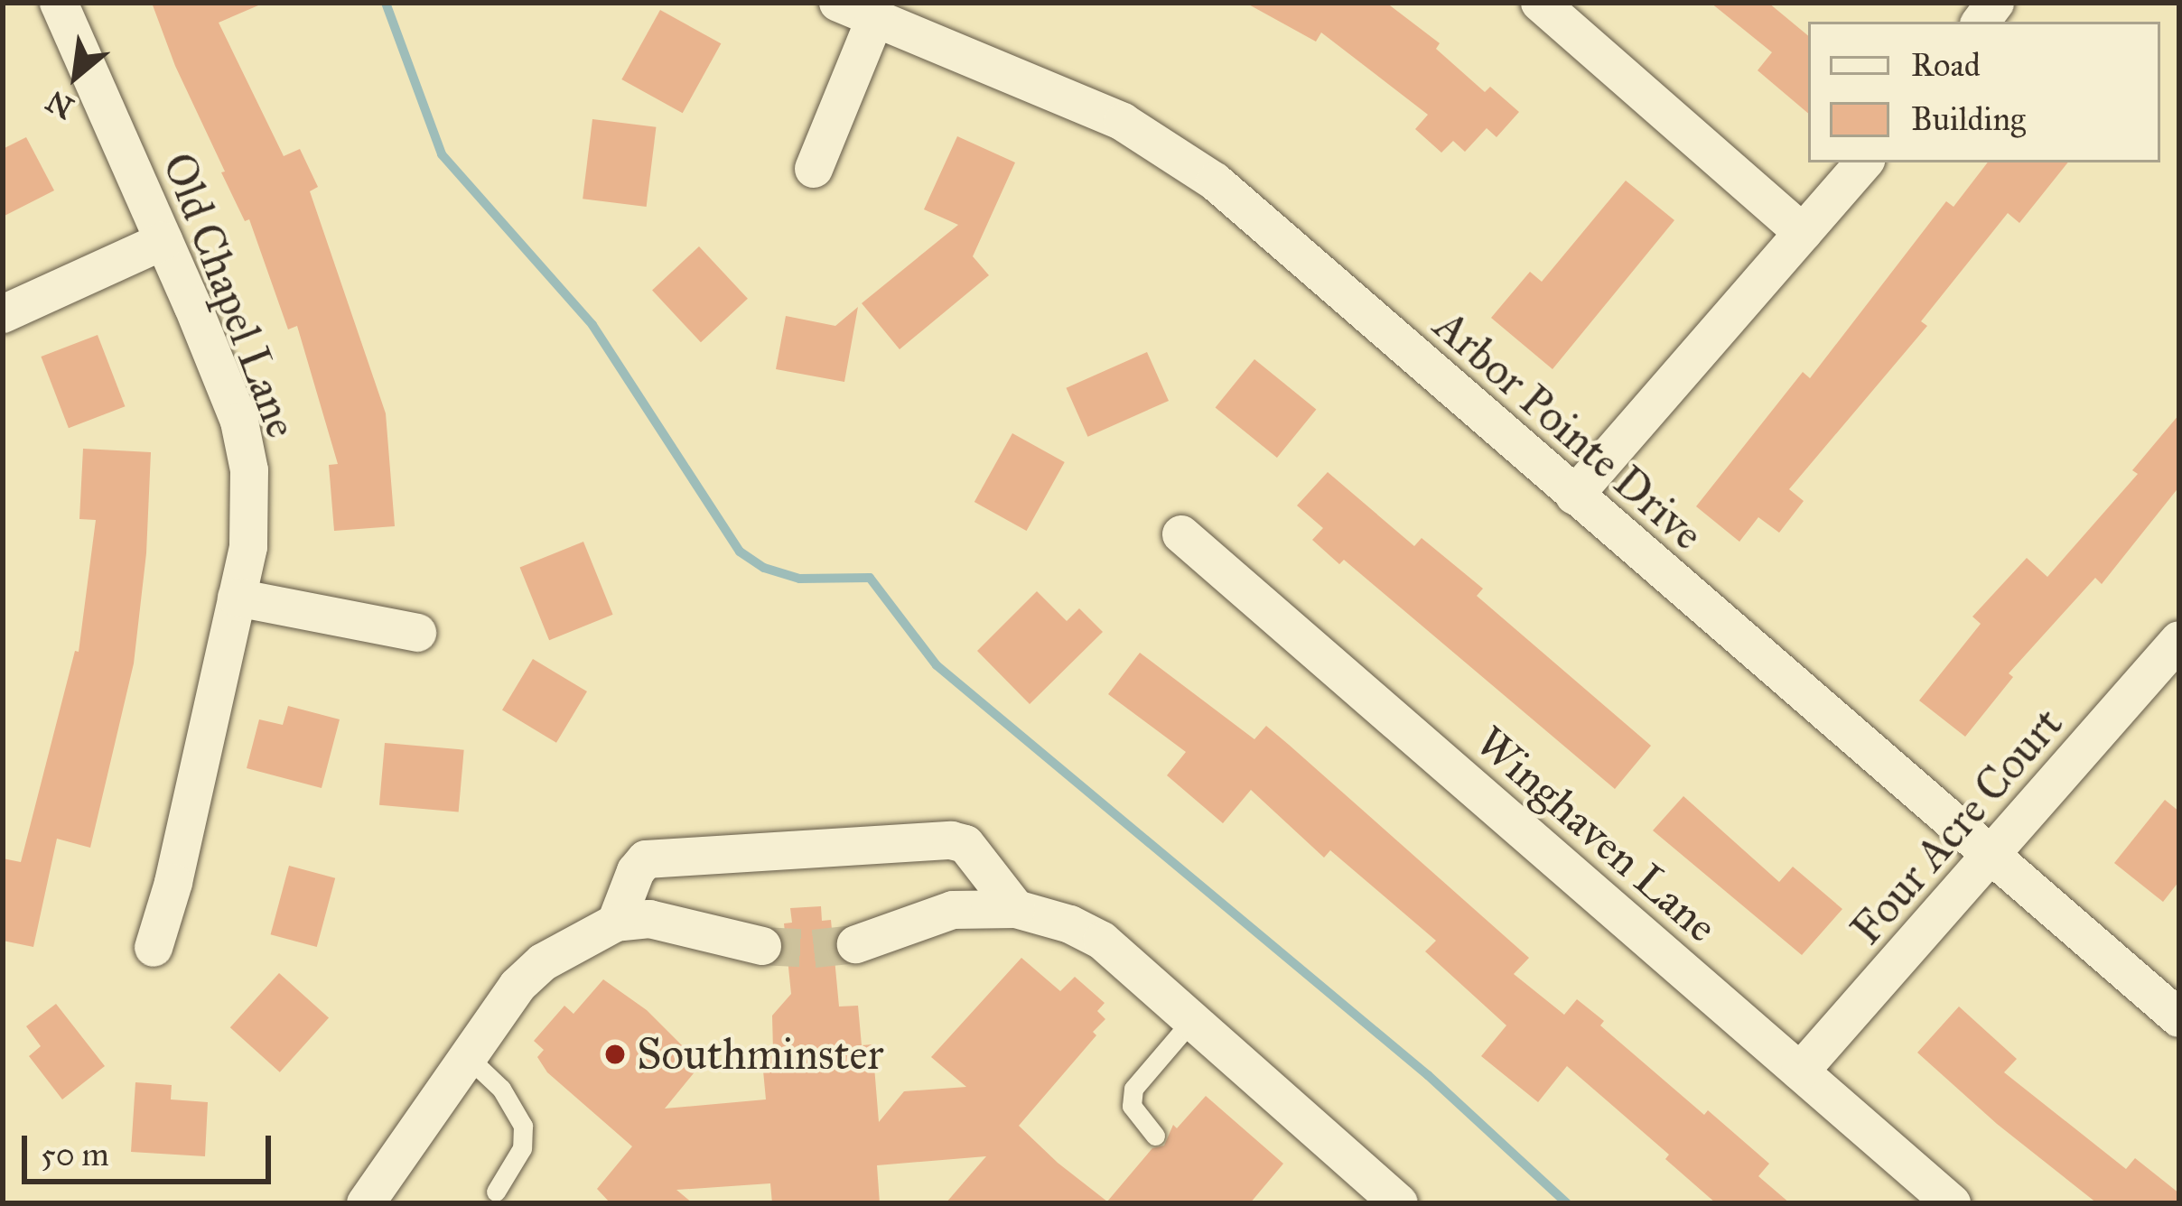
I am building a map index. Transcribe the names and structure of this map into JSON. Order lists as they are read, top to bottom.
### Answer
{
  "streets": {
    "street": [
      "Old Chapel Lane",
      "Arbor Pointe Drive",
      "Four Acre Court",
      "Winghaven Lane"
    ]
  },
  "crossings": [
    ["Arbor Pointe Drive", "Four Acre Court"],
    ["Four Acre Court", "Winghaven Lane"]
  ],
  "places": ["Southminster"],
  "legend": ["Road", "Building"],
  "scale_bar": "50 m",
  "north": "bottom left"
}
